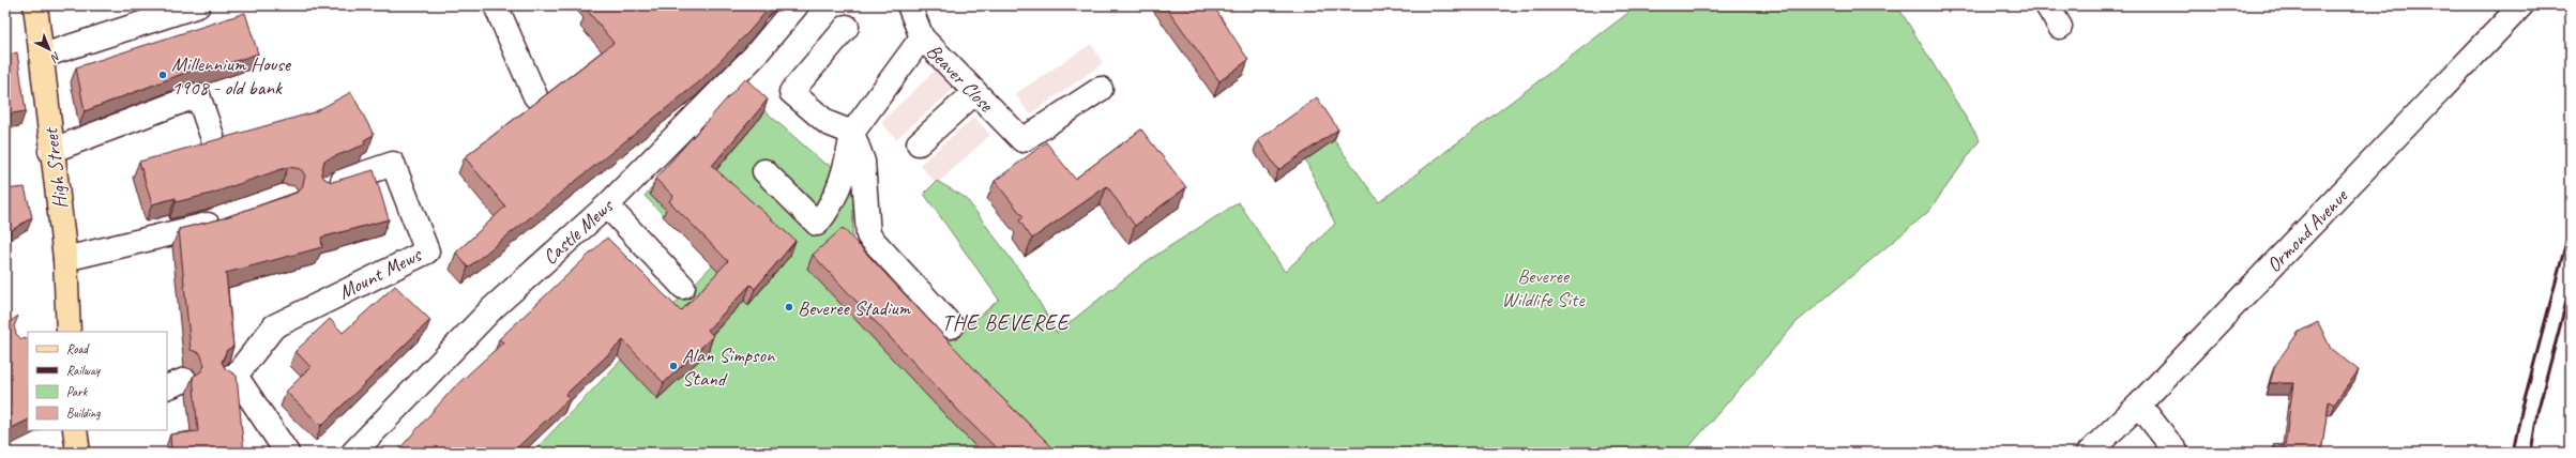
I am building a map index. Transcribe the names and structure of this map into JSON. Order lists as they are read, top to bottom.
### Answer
{
  "streets": {
    "main road": ["High Street"],
    "street": [
      "Beaver Close",
      "Ormond Avenue",
      "Castle Mews",
      "Mount Mews"
    ]
  },
  "districts": ["THE BEVEREE"],
  "parks": ["Beveree Wildlife Site"],
  "places": ["Millennium House 1908 - old bank", "Beveree Stadium", "Alan Simpson Stand"],
  "legend": [
    "Road",
    "Railway",
    "Park",
    "Building"
  ],
  "north": "bottom right"
}
